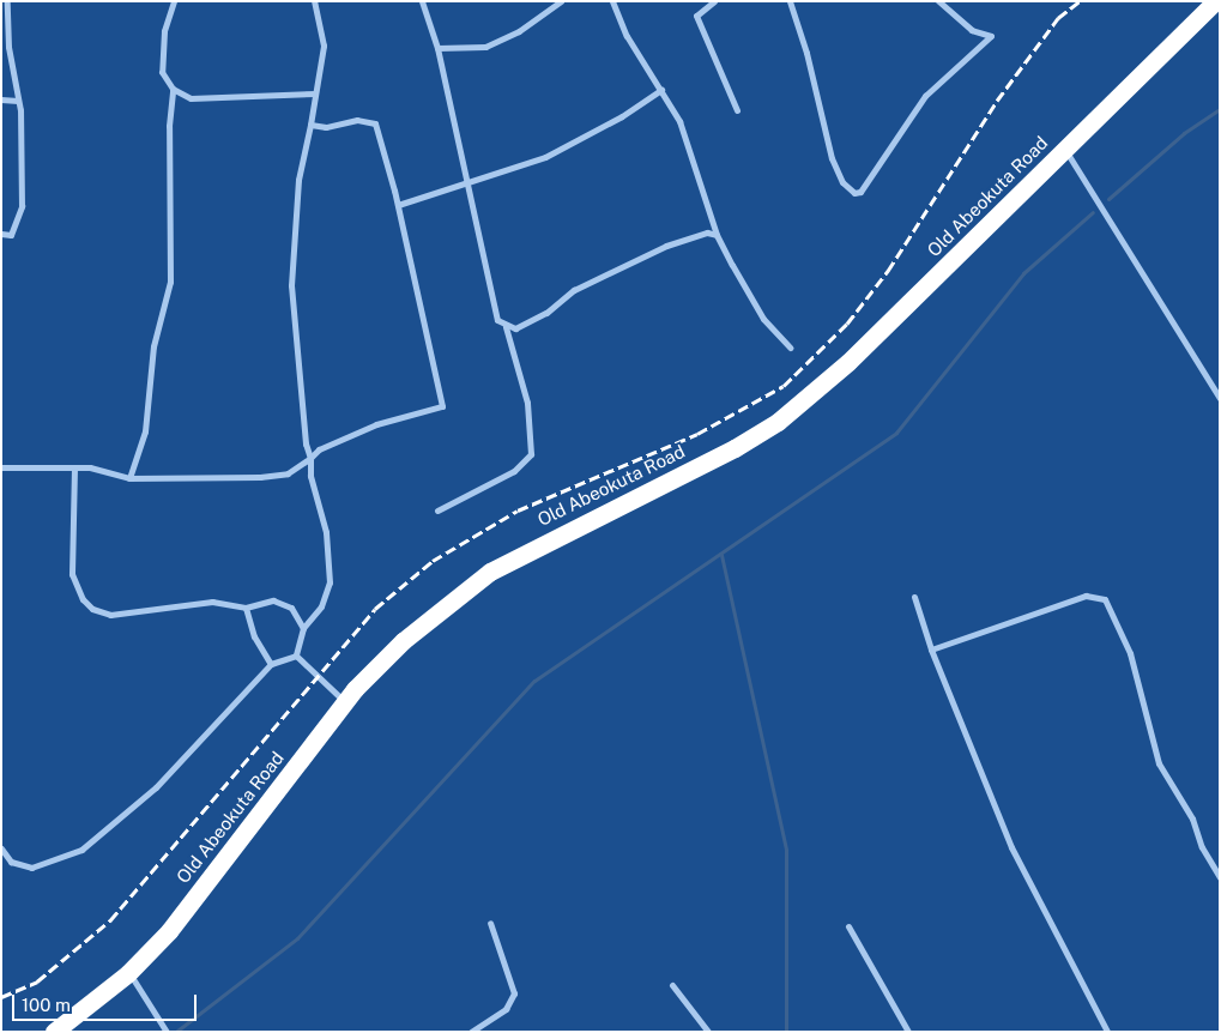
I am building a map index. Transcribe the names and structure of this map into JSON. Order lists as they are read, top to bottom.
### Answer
{
  "streets": {
    "highway": ["Old Abeokuta Road"]
  },
  "scale_bar": "100 m"
}
